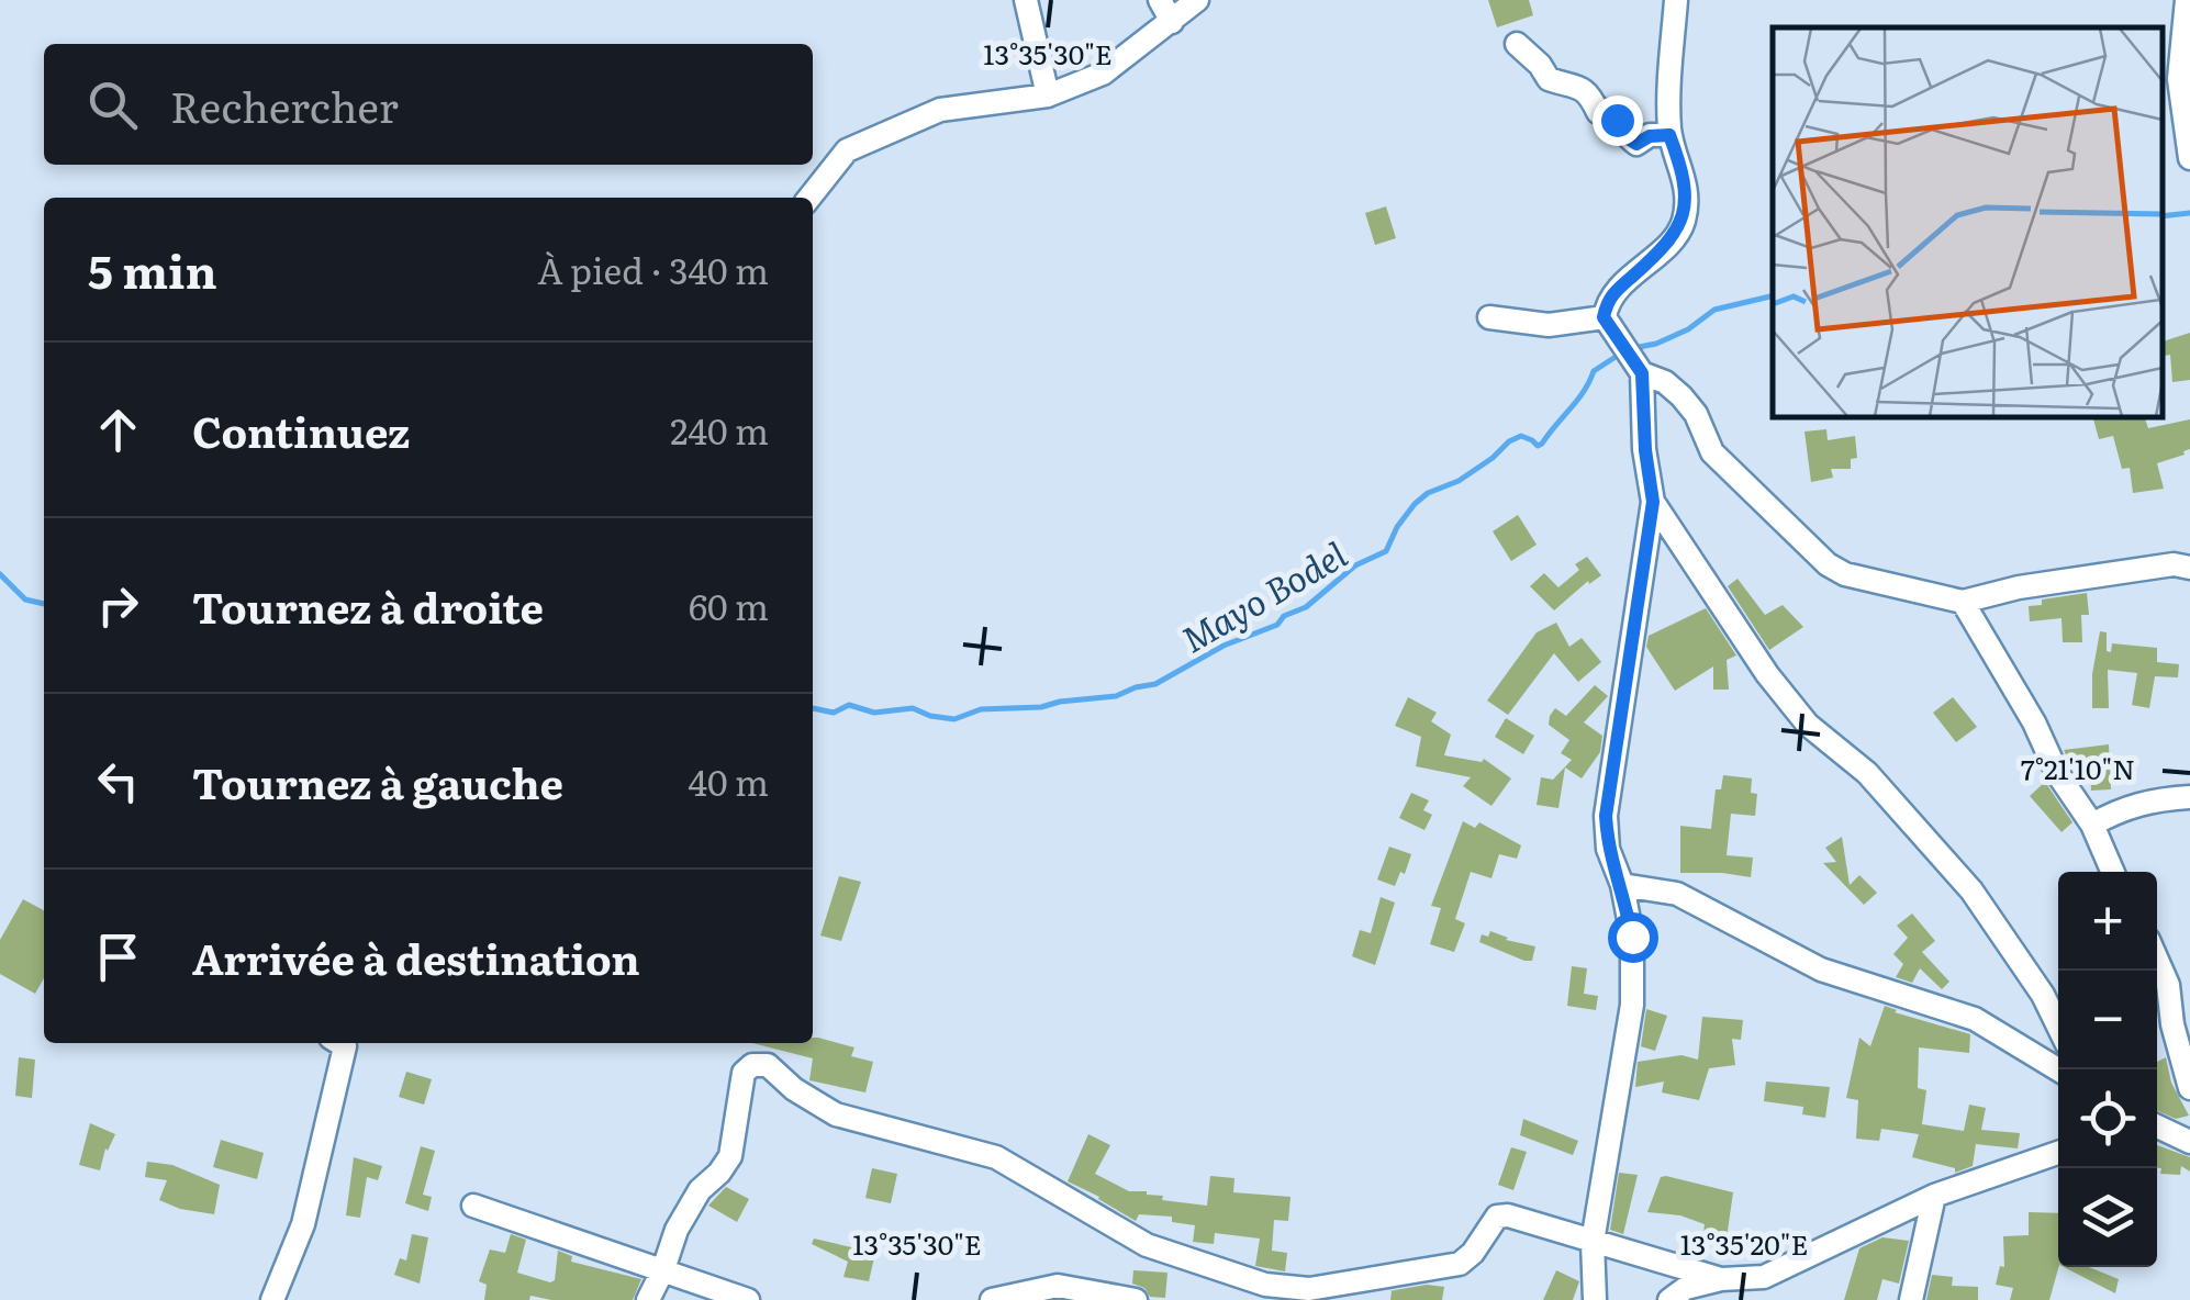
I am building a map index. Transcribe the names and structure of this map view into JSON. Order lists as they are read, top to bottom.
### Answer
{
  "water": ["Mayo Bodel"],
  "page": {
    "search": "Rechercher",
    "heading": ["5 min", "À pied · 340 m"],
    "list": [
      ["Continuez", "240 m"],
      ["Tournez à droite", "60 m"],
      ["Tournez à gauche", "40 m"],
      "Arrivée à destination"
    ],
    "map_buttons": ["+", "−"]
  },
  "coordinates": ["13°35'30\"E", "7°21'10\"N", "13°35'20\"E"]
}
